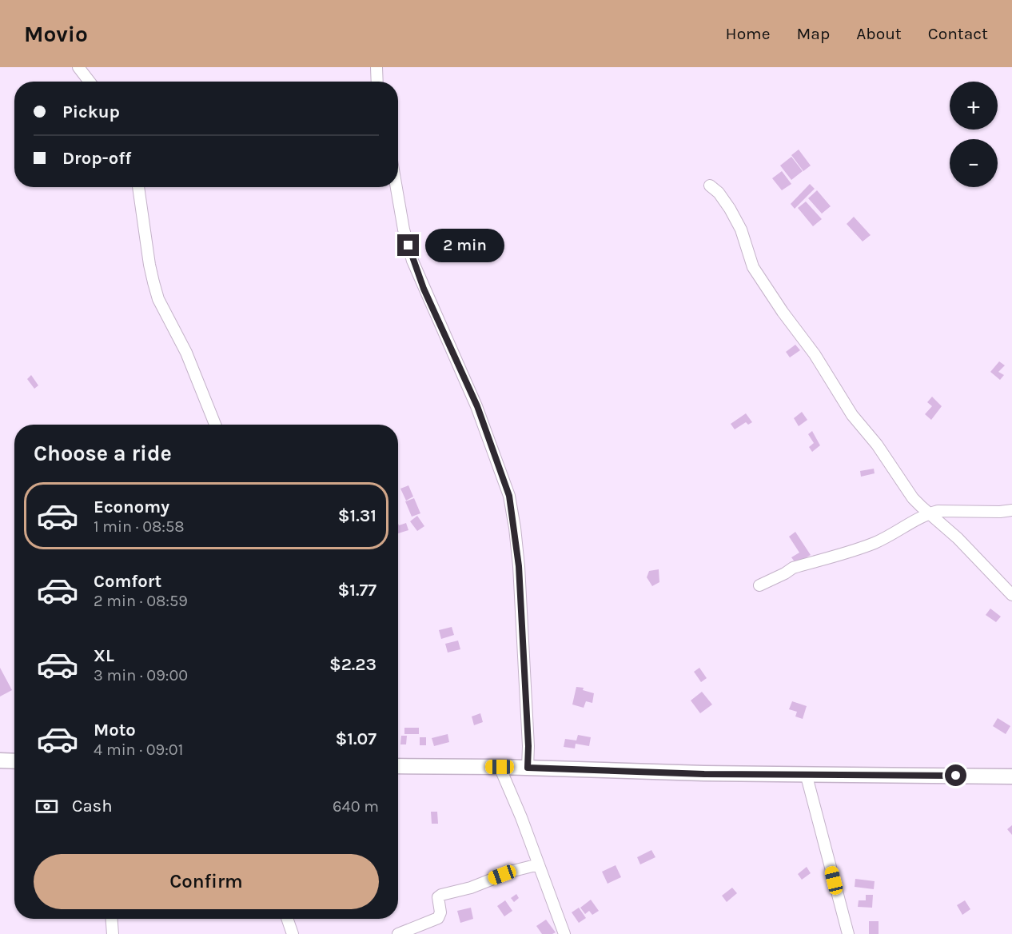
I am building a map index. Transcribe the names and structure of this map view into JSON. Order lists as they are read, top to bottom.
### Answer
{
  "page": {
    "header": "Movio",
    "nav": [
      "Home",
      "Map",
      "About",
      "Contact"
    ],
    "map_buttons": ["+", "−"],
    "banner": ["Pickup", "Drop-off"],
    "bubble": "2 min",
    "heading": "Choose a ride",
    "list": [
      {
        "name": "Economy",
        "note": "1 min · 08:58",
        "value": "$1.31"
      },
      {
        "name": "Comfort",
        "note": "2 min · 08:59",
        "value": "$1.77"
      },
      {
        "name": "XL",
        "note": "3 min · 09:00",
        "value": "$2.23"
      },
      {
        "name": "Moto",
        "note": "4 min · 09:01",
        "value": "$1.07"
      }
    ],
    "pay": ["Cash", "640 m"],
    "buttons": "Confirm"
  }
}
